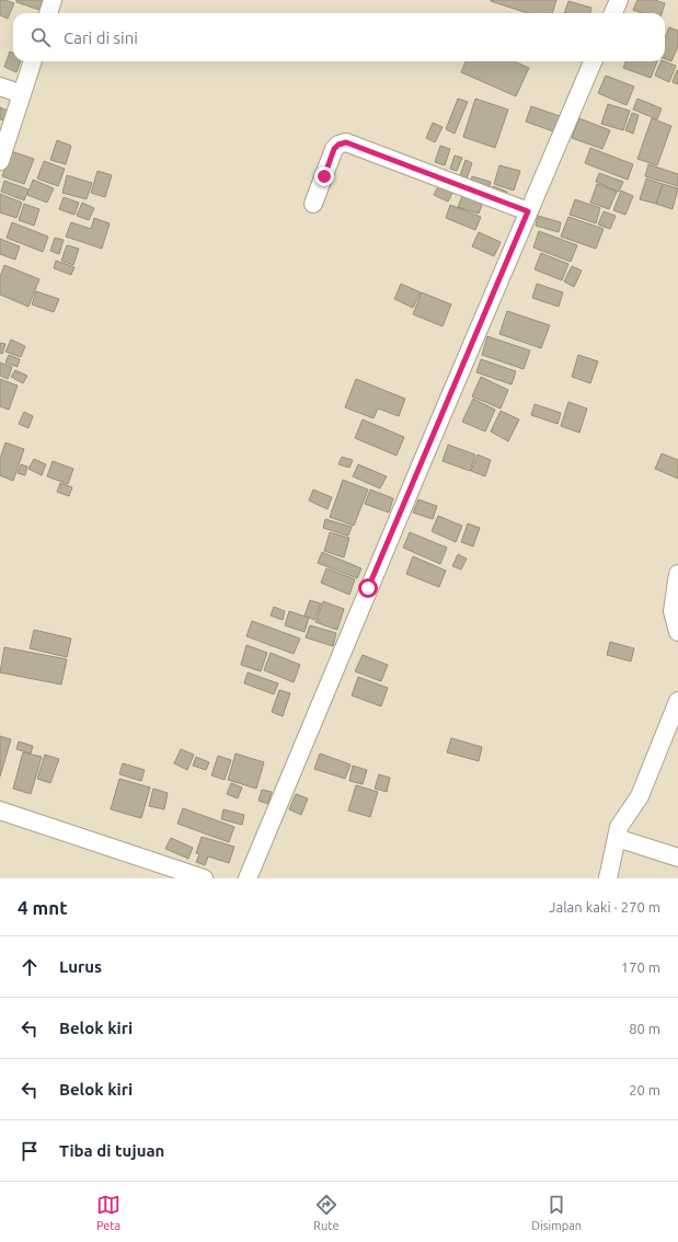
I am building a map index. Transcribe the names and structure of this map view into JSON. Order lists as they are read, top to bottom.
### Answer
{
  "page": {
    "search": "Cari di sini",
    "heading": ["4 mnt", "Jalan kaki · 270 m"],
    "list": [
      ["Lurus", "170 m"],
      ["Belok kiri", "80 m"],
      ["Belok kiri", "20 m"],
      "Tiba di tujuan"
    ],
    "nav": ["Peta", "Rute", "Disimpan"]
  }
}
